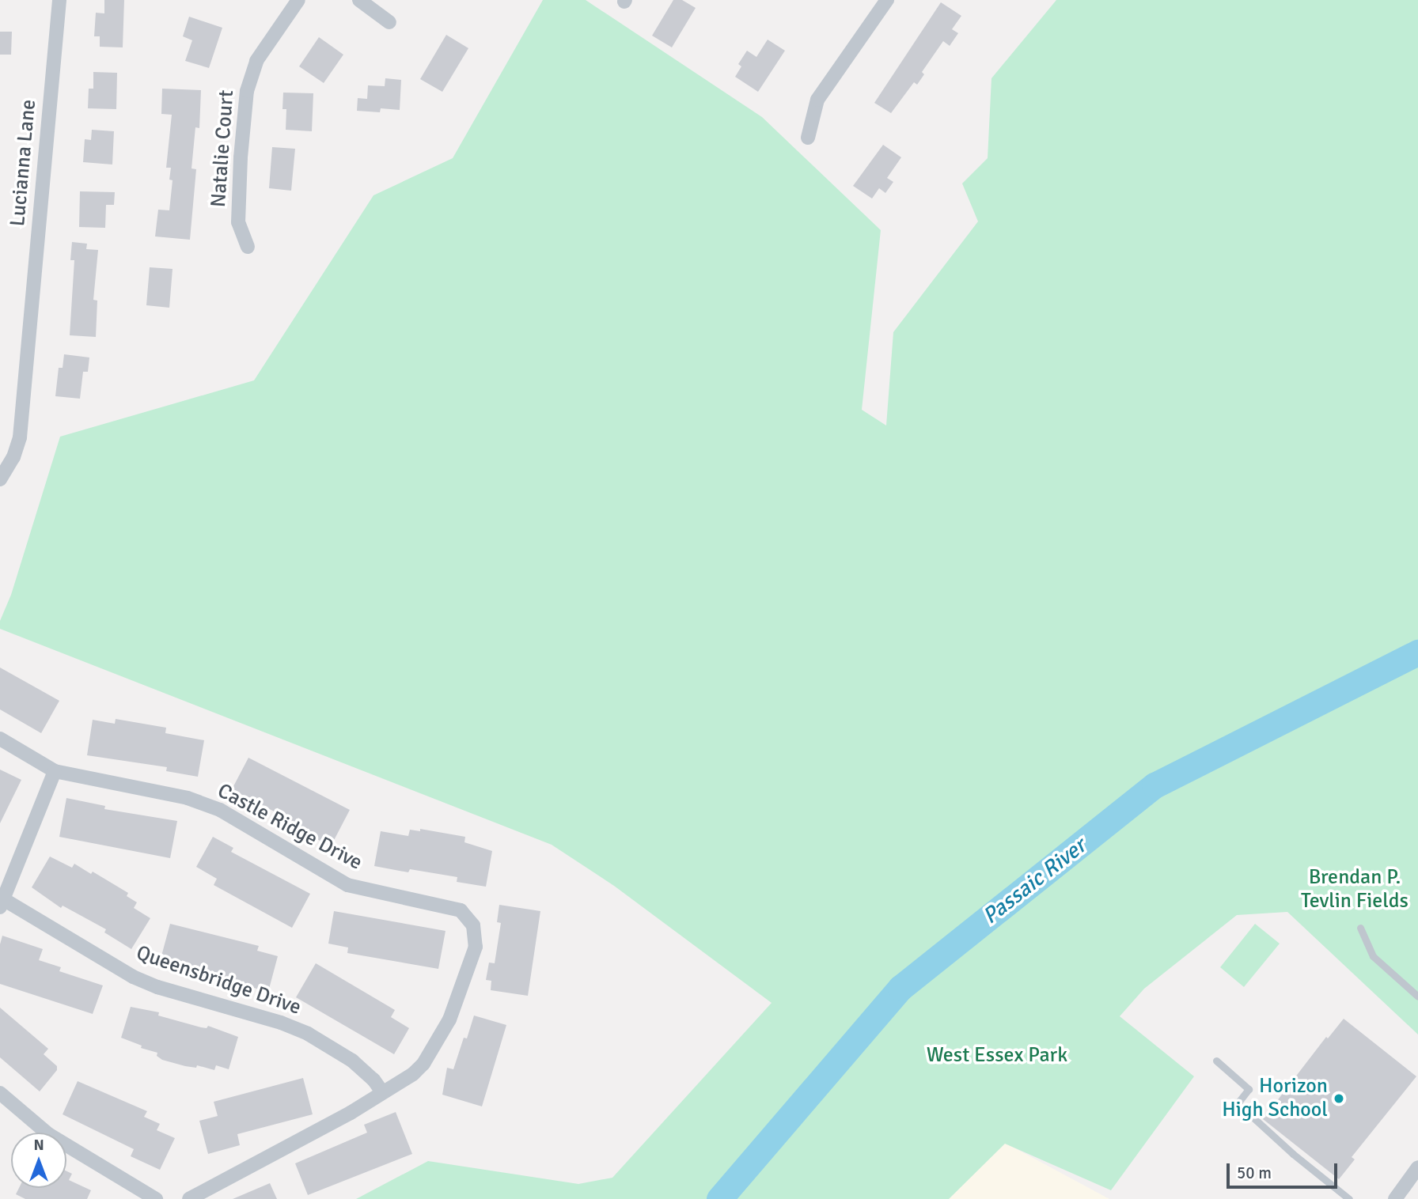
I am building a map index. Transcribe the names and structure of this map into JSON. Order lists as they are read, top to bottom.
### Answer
{
  "streets": {
    "street": [
      "Natalie Court",
      "Lucianna Lane",
      "Castle Ridge Drive",
      "Queensbridge Drive"
    ]
  },
  "crossings": [
    ["Castle Ridge Drive", "Queensbridge Drive"]
  ],
  "water": ["Passaic River"],
  "parks": ["Brendan P. Tevlin Fields", "West Essex Park"],
  "places": ["Horizon High School"],
  "scale_bar": "50 m",
  "north": "top"
}
